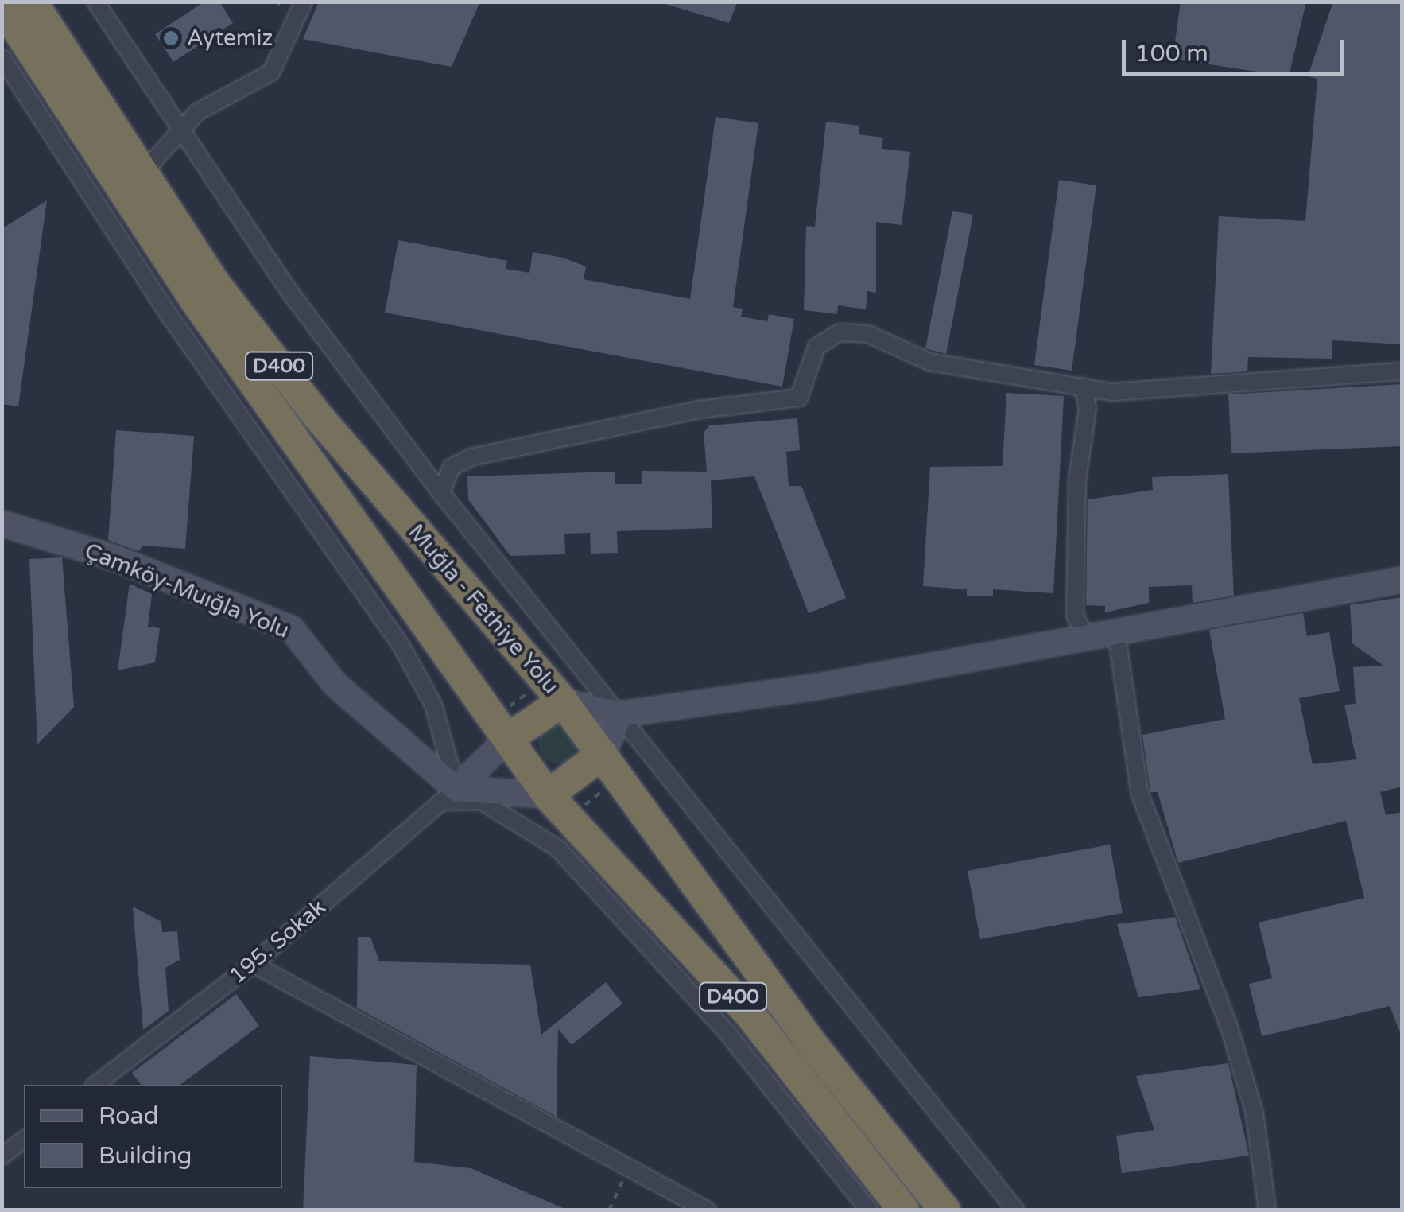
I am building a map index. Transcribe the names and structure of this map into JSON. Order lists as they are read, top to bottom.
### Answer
{
  "streets": {
    "highway": ["D400", "Muğla - Fethiye Yolu"],
    "street": ["Çamköy-Muığla Yolu", "195. Sokak"]
  },
  "crossings": [
    ["Çamköy-Muığla Yolu", "195. Sokak"]
  ],
  "places": ["Aytemiz"],
  "legend": ["Road", "Building"],
  "scale_bar": "100 m"
}
